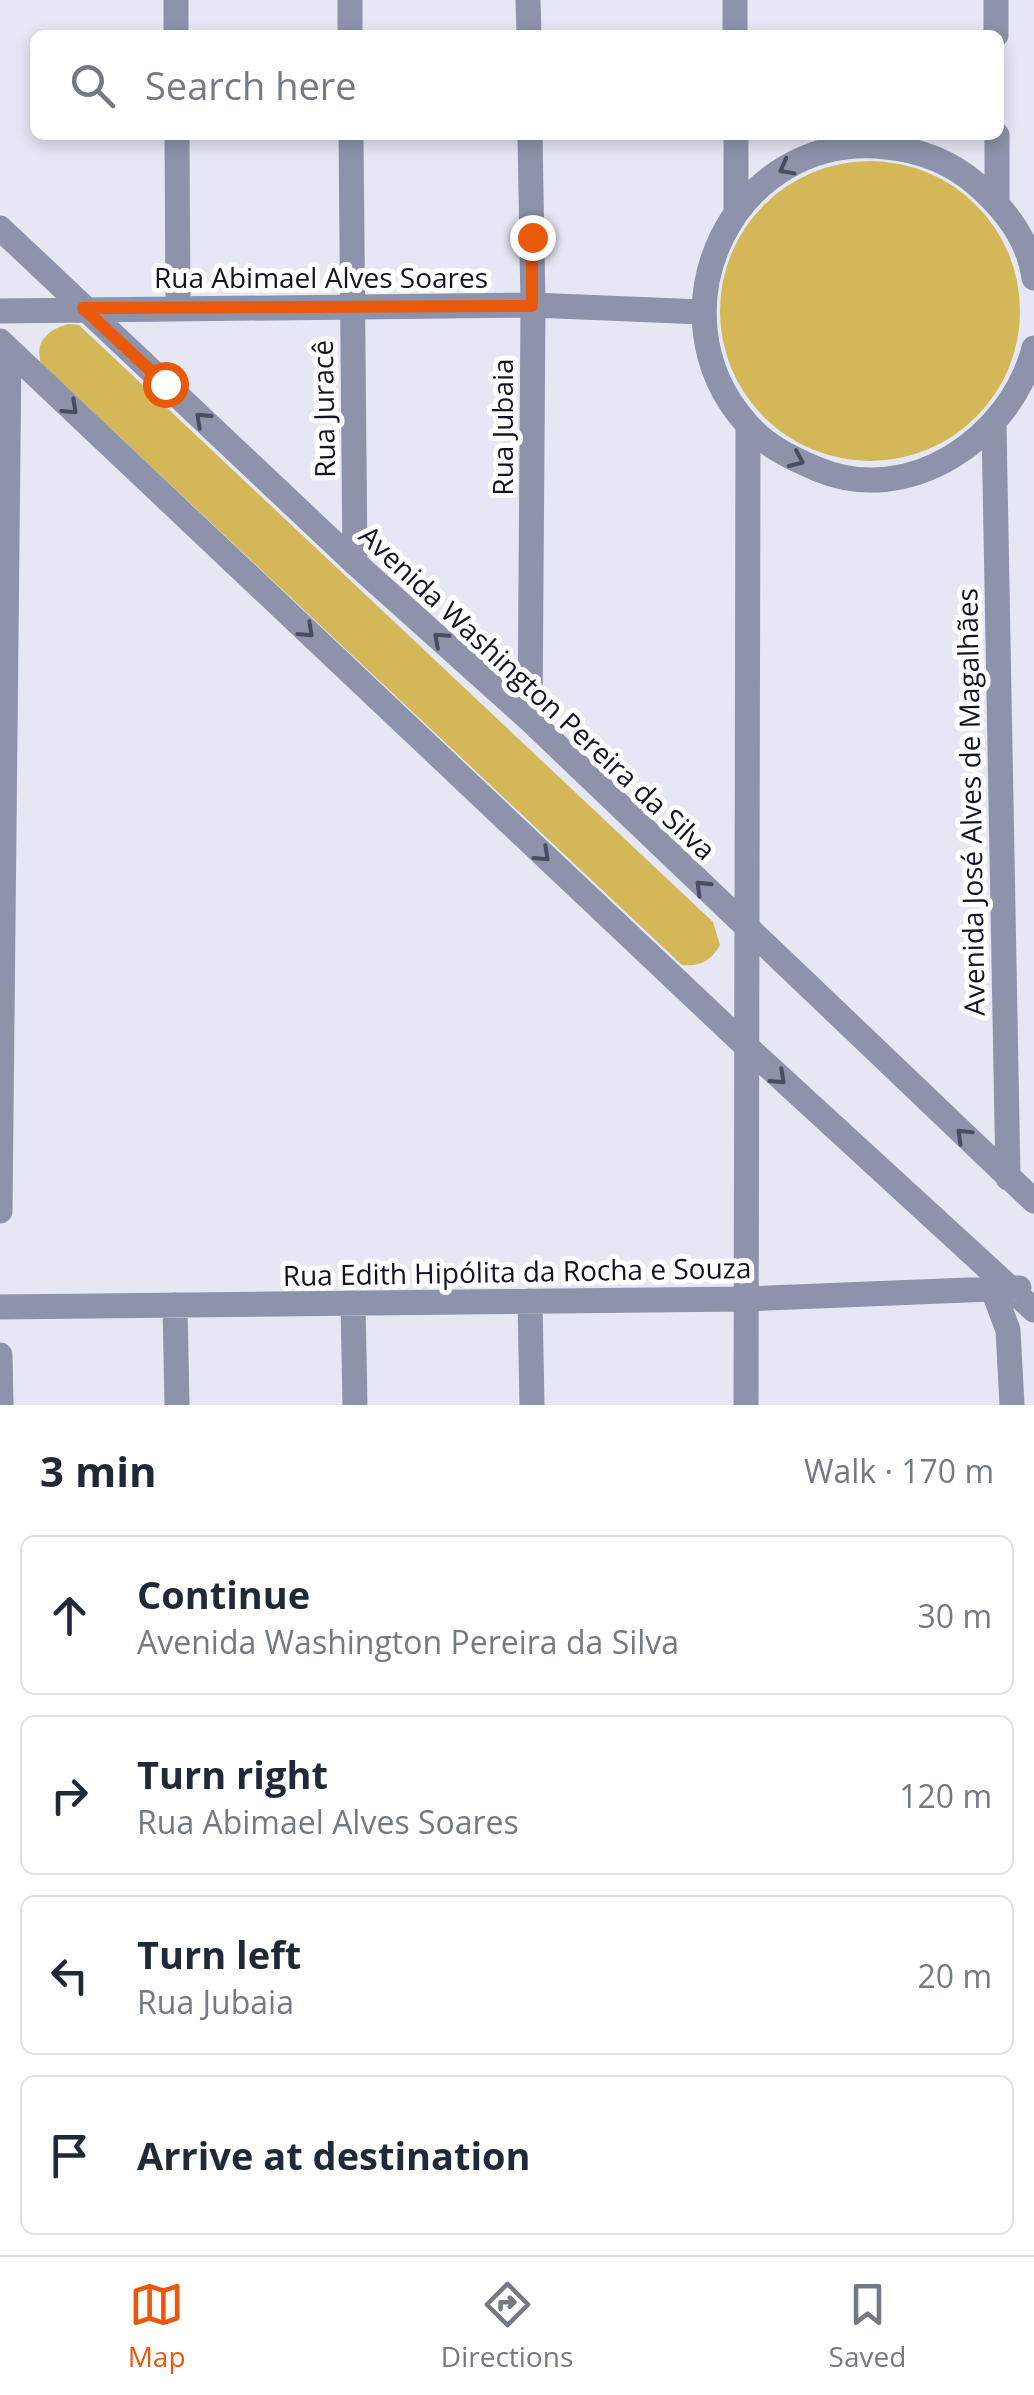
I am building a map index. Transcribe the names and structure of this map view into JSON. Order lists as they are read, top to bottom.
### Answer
{
  "streets": {
    "street": [
      "Rua Abimael Alves Soares",
      "Rua Juracê",
      "Rua Jubaia",
      "Avenida Washington Pereira da Silva",
      "Avenida José Alves de Magalhães",
      "Rua Edith Hipólita da Rocha e Souza"
    ]
  },
  "crossings": [
    ["Rua Abimael Alves Soares", "Rua Juracê"],
    ["Rua Abimael Alves Soares", "Rua Jubaia"],
    ["Rua Abimael Alves Soares", "Avenida Washington Pereira da Silva"],
    ["Rua Juracê", "Avenida Washington Pereira da Silva"],
    ["Rua Jubaia", "Avenida Washington Pereira da Silva"],
    ["Avenida Washington Pereira da Silva", "Avenida José Alves de Magalhães"]
  ],
  "page": {
    "search": "Search here",
    "heading": ["3 min", "Walk · 170 m"],
    "list": [
      ["Continue", "Avenida Washington Pereira da Silva", "30 m"],
      ["Turn right", "Rua Abimael Alves Soares", "120 m"],
      ["Turn left", "Rua Jubaia", "20 m"],
      "Arrive at destination"
    ],
    "nav": ["Map", "Directions", "Saved"]
  }
}
